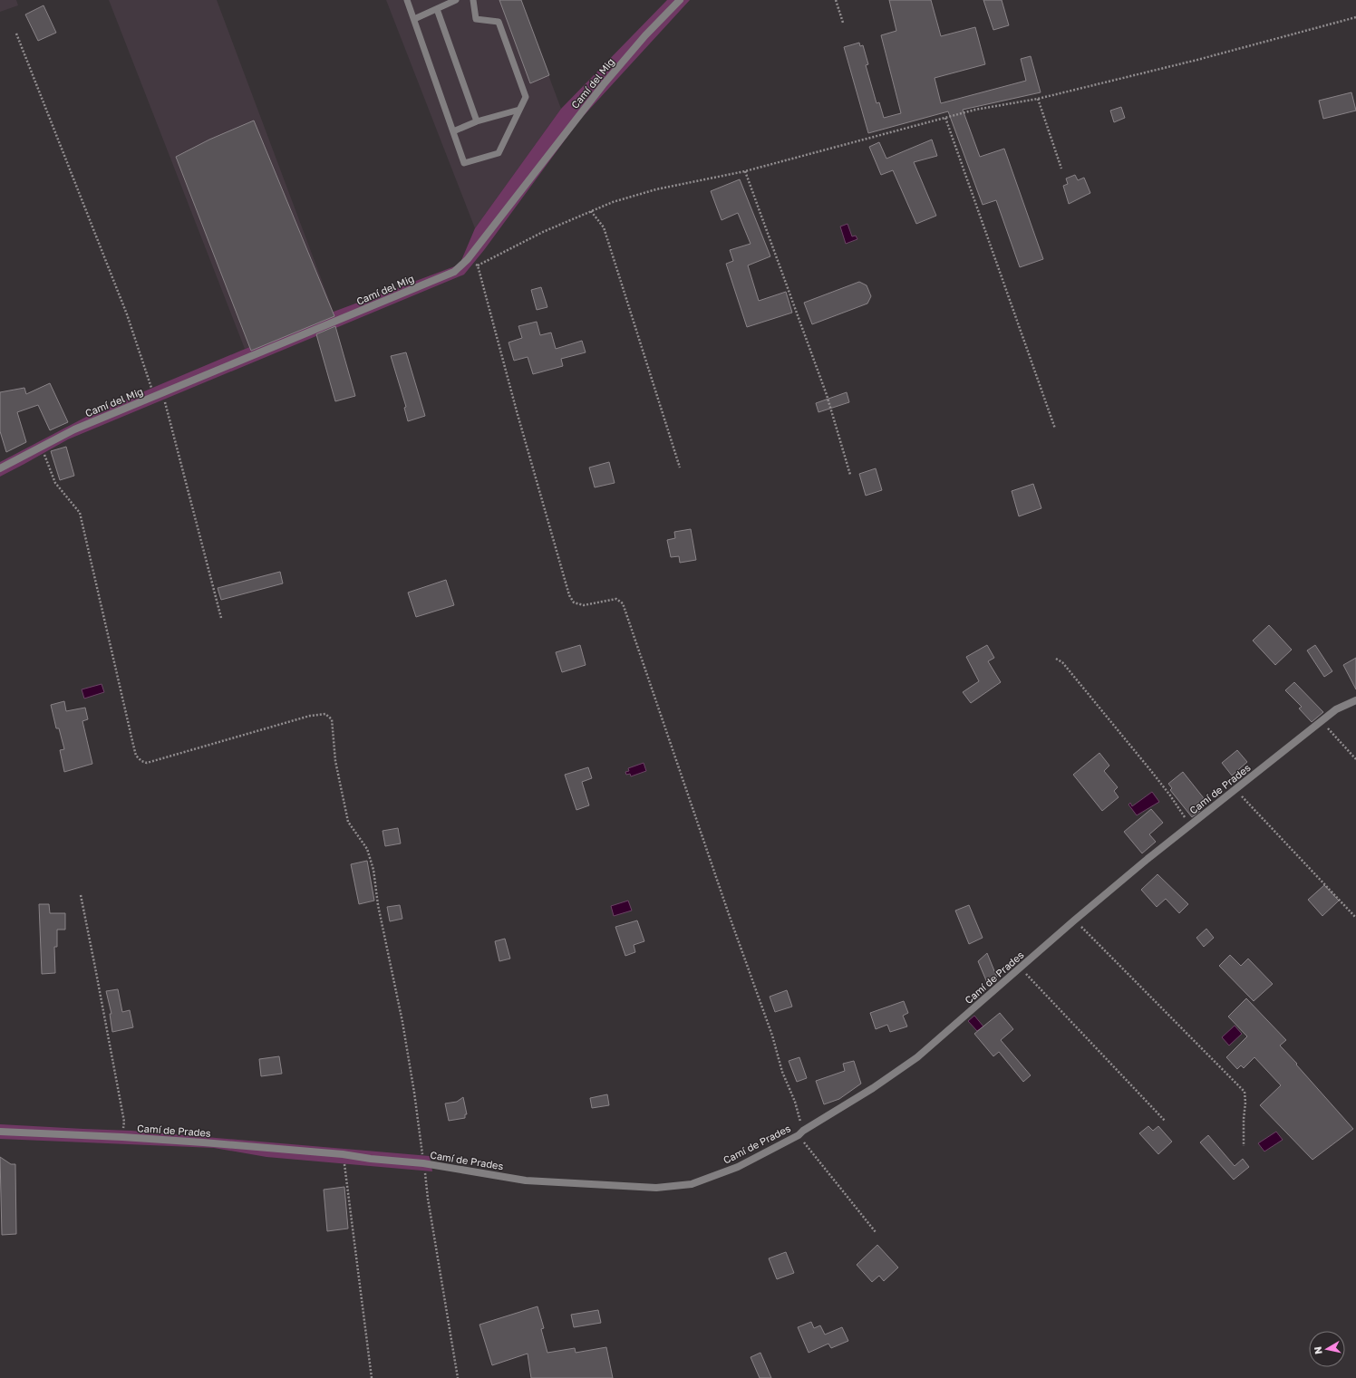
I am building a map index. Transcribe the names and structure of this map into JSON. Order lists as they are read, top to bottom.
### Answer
{
  "streets": {
    "street": ["Camí del Mig", "Camí de Prades"]
  },
  "north": "left"
}
